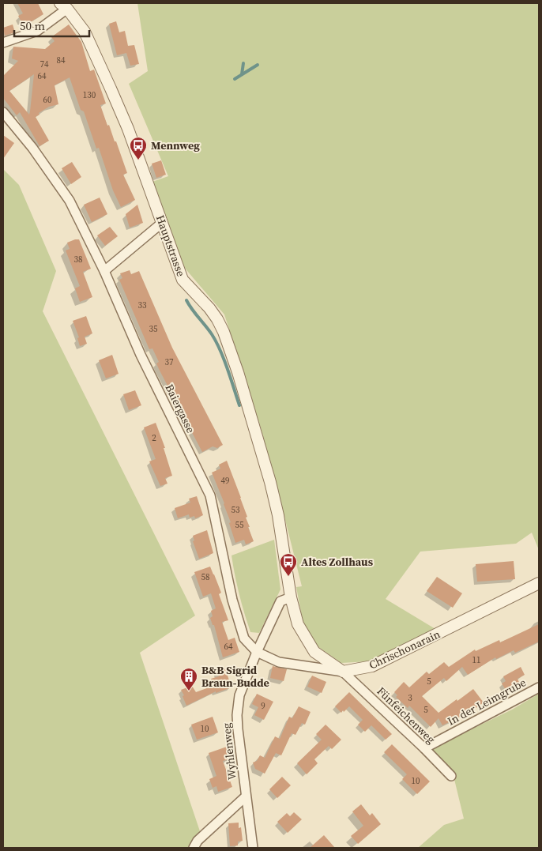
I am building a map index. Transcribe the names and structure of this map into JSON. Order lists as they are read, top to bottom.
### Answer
{
  "streets": {
    "street": [
      "Hauptstrasse",
      "Baiergasse",
      "Chrischonarain",
      "In der Leimgrube",
      "Fünfeichenweg",
      "Wyhlenweg"
    ]
  },
  "crossings": [
    ["Hauptstrasse", "Wyhlenweg"],
    ["Baiergasse", "Chrischonarain"],
    ["Baiergasse", "Fünfeichenweg"],
    ["Baiergasse", "Wyhlenweg"],
    ["Chrischonarain", "Fünfeichenweg"],
    ["In der Leimgrube", "Fünfeichenweg"]
  ],
  "places": {
    "bus stop": ["Mennweg", "Altes Zollhaus"],
    "building": ["B&B Sigrid Braun-Budde"]
  },
  "house_numbers": [
    "84",
    "74",
    "64",
    "130",
    "60",
    "38",
    "33",
    "35",
    "37",
    "2",
    "49",
    "53",
    "55",
    "58",
    "64",
    "11",
    "5",
    "3",
    "9",
    "5",
    "10",
    "10"
  ],
  "scale_bar": "50 m"
}
